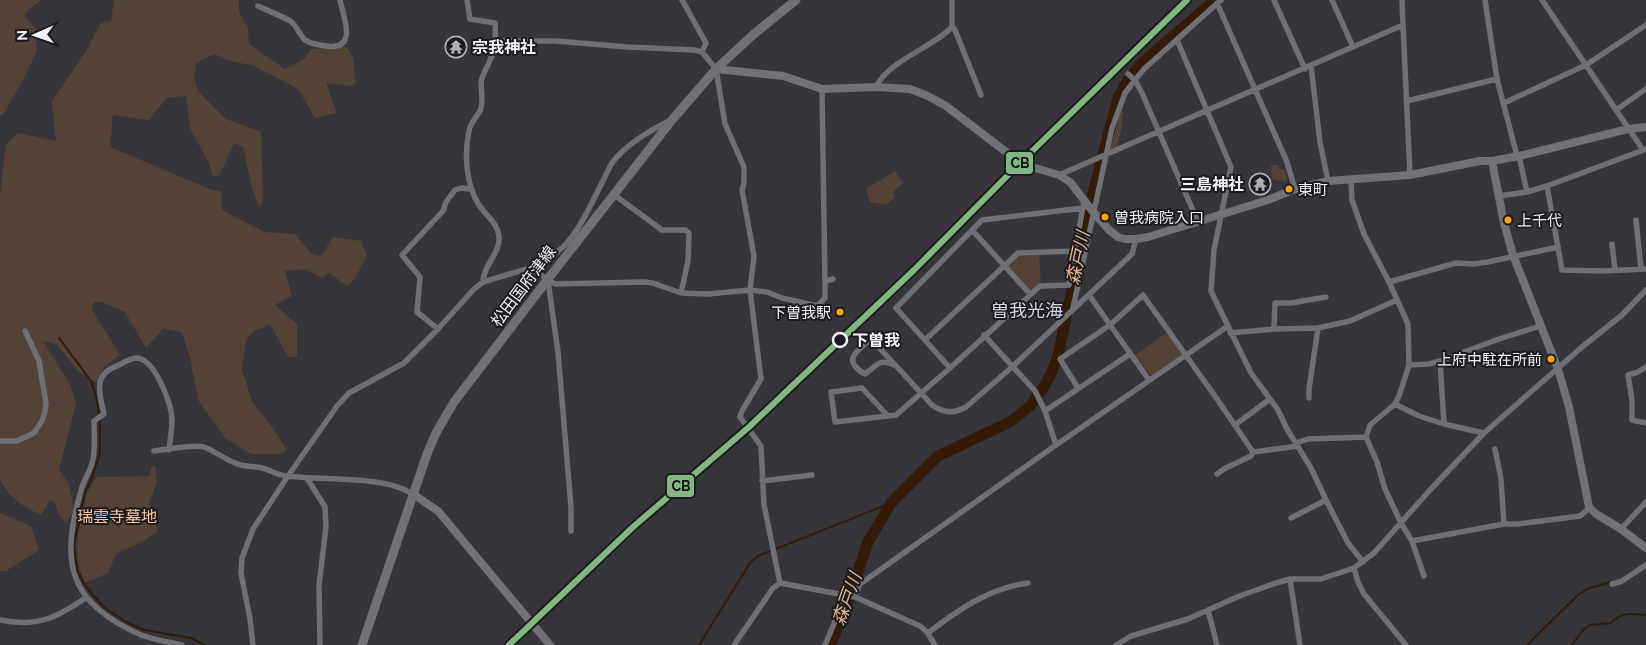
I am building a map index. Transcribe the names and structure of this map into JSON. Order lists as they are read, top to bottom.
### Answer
{
  "streets": {
    "main road": ["松田国府津線"]
  },
  "districts": ["曽我光海"],
  "water": ["森戸川"],
  "parks": ["瑞雲寺墓地"],
  "places": {
    "temple": ["宗我神社", "三島神社"],
    "other": [
      "東町",
      "曽我病院入口",
      "上千代",
      "下曽我駅",
      "下曽我",
      "上府中駐在所前"
    ]
  },
  "lines": ["transit line CB"],
  "north": "left"
}
